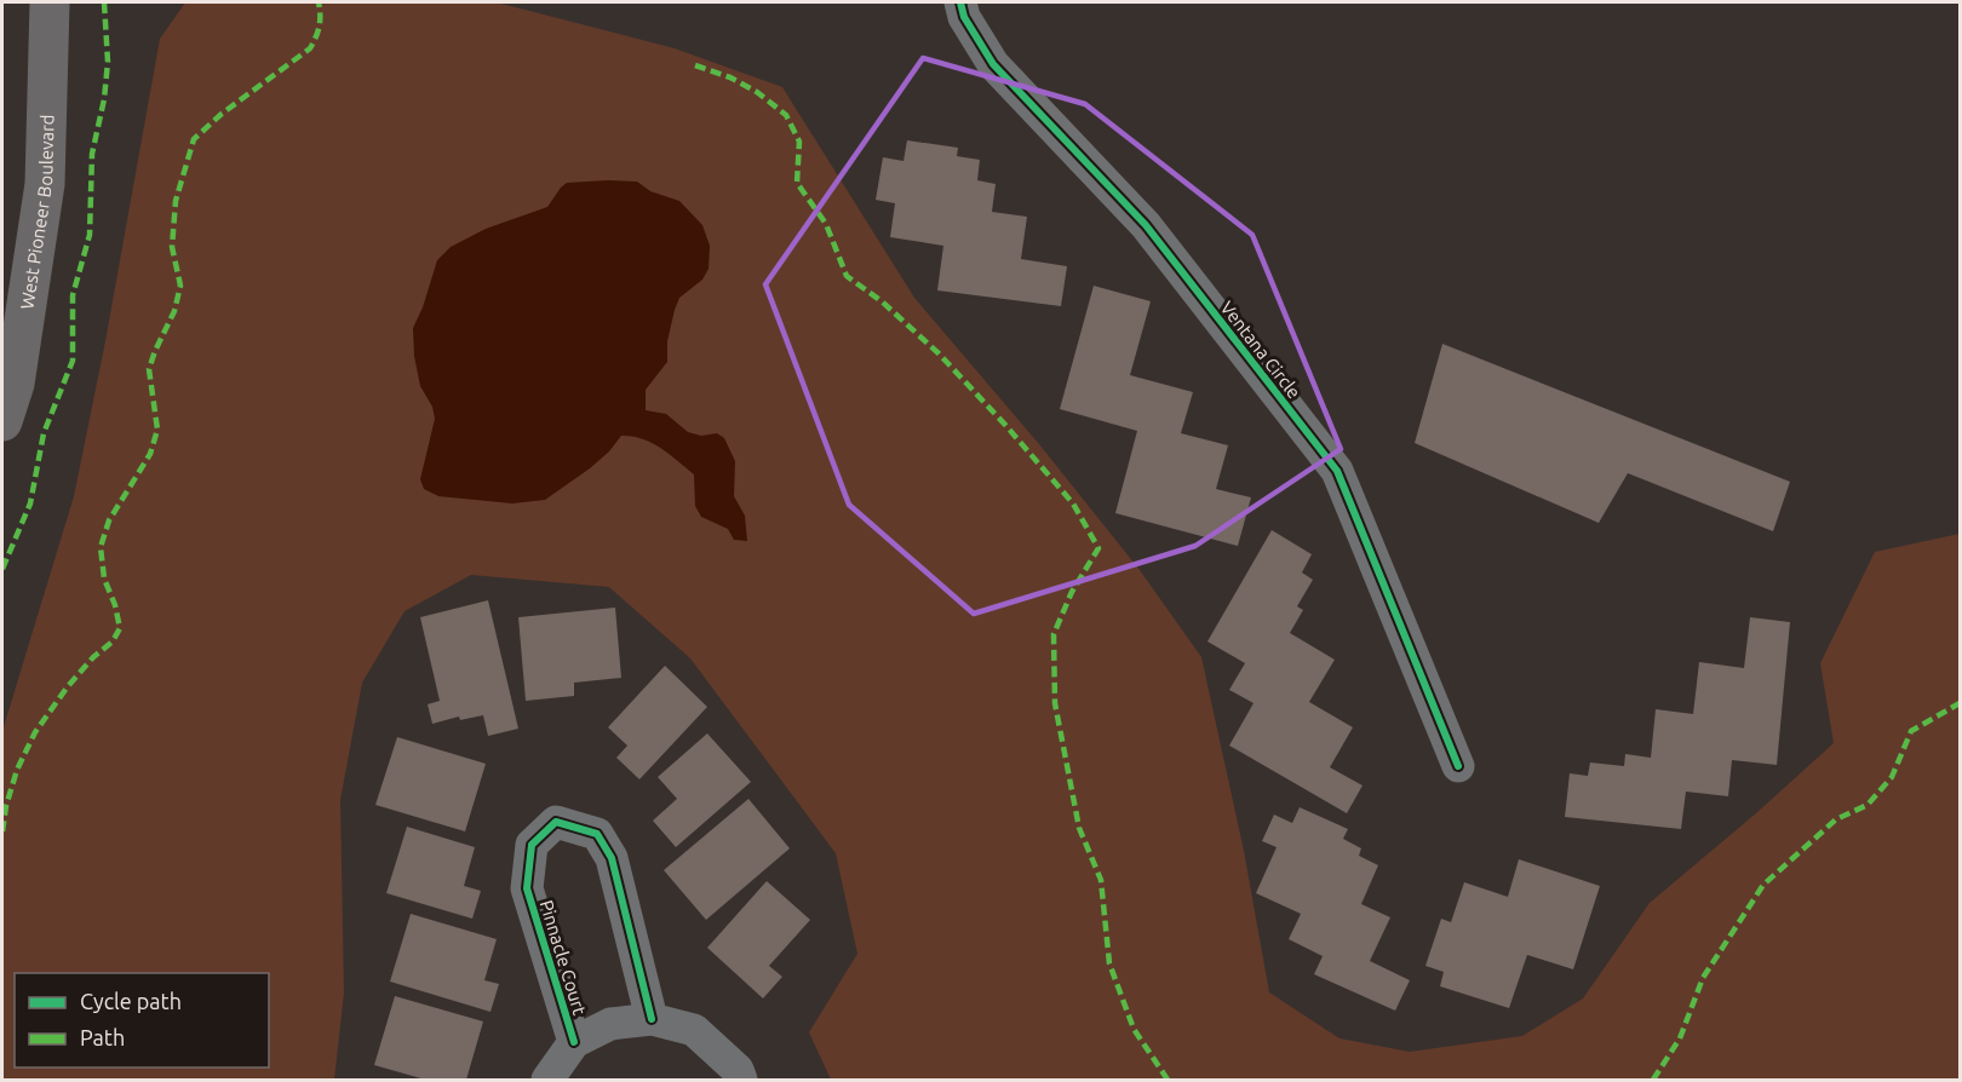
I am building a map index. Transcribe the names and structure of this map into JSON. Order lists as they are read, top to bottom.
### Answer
{
  "streets": {
    "main road": ["West Pioneer Boulevard"],
    "street": ["Ventana Circle", "Pinnacle Court"]
  },
  "legend": ["Cycle path", "Path"]
}
